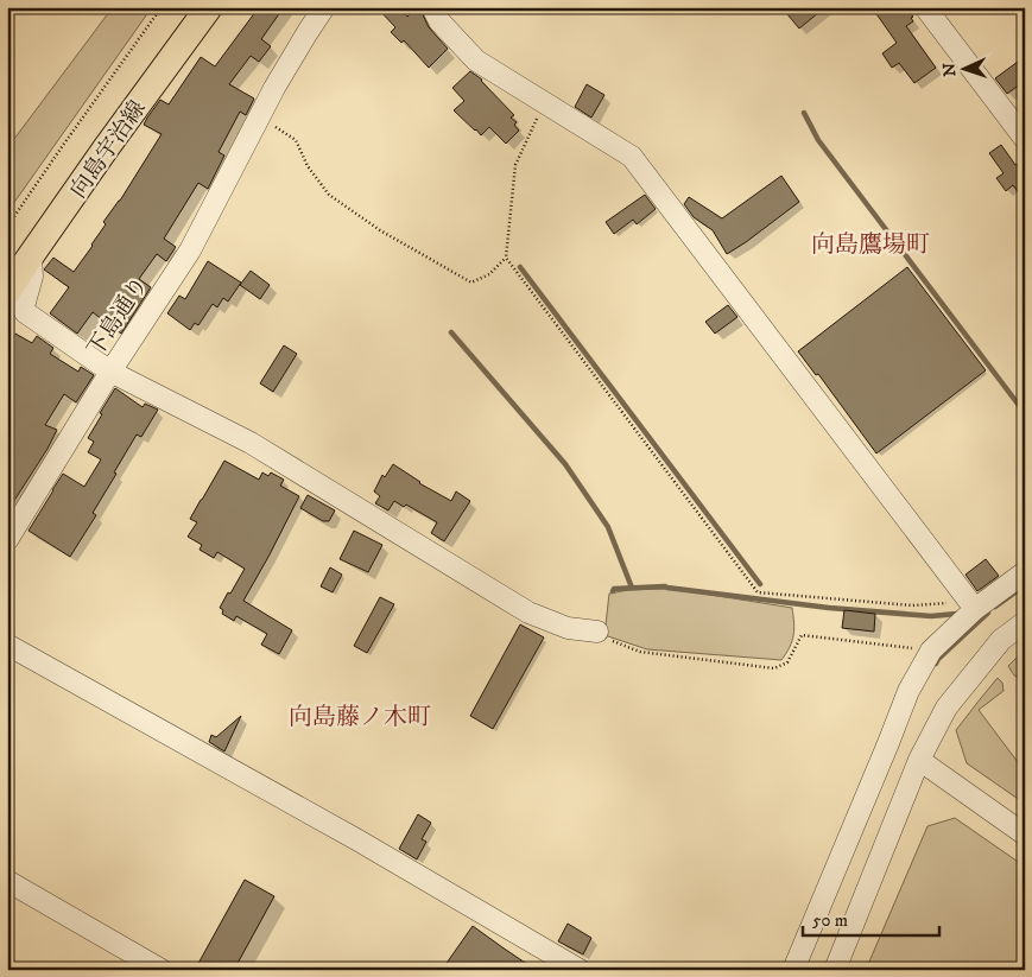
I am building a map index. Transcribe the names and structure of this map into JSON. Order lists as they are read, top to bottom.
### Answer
{
  "streets": {
    "main road": ["向島宇治線"],
    "street": ["下島通り"]
  },
  "districts": ["向島鷹場町", "向島藤ノ木町"],
  "scale_bar": "50 m",
  "north": "left"
}
